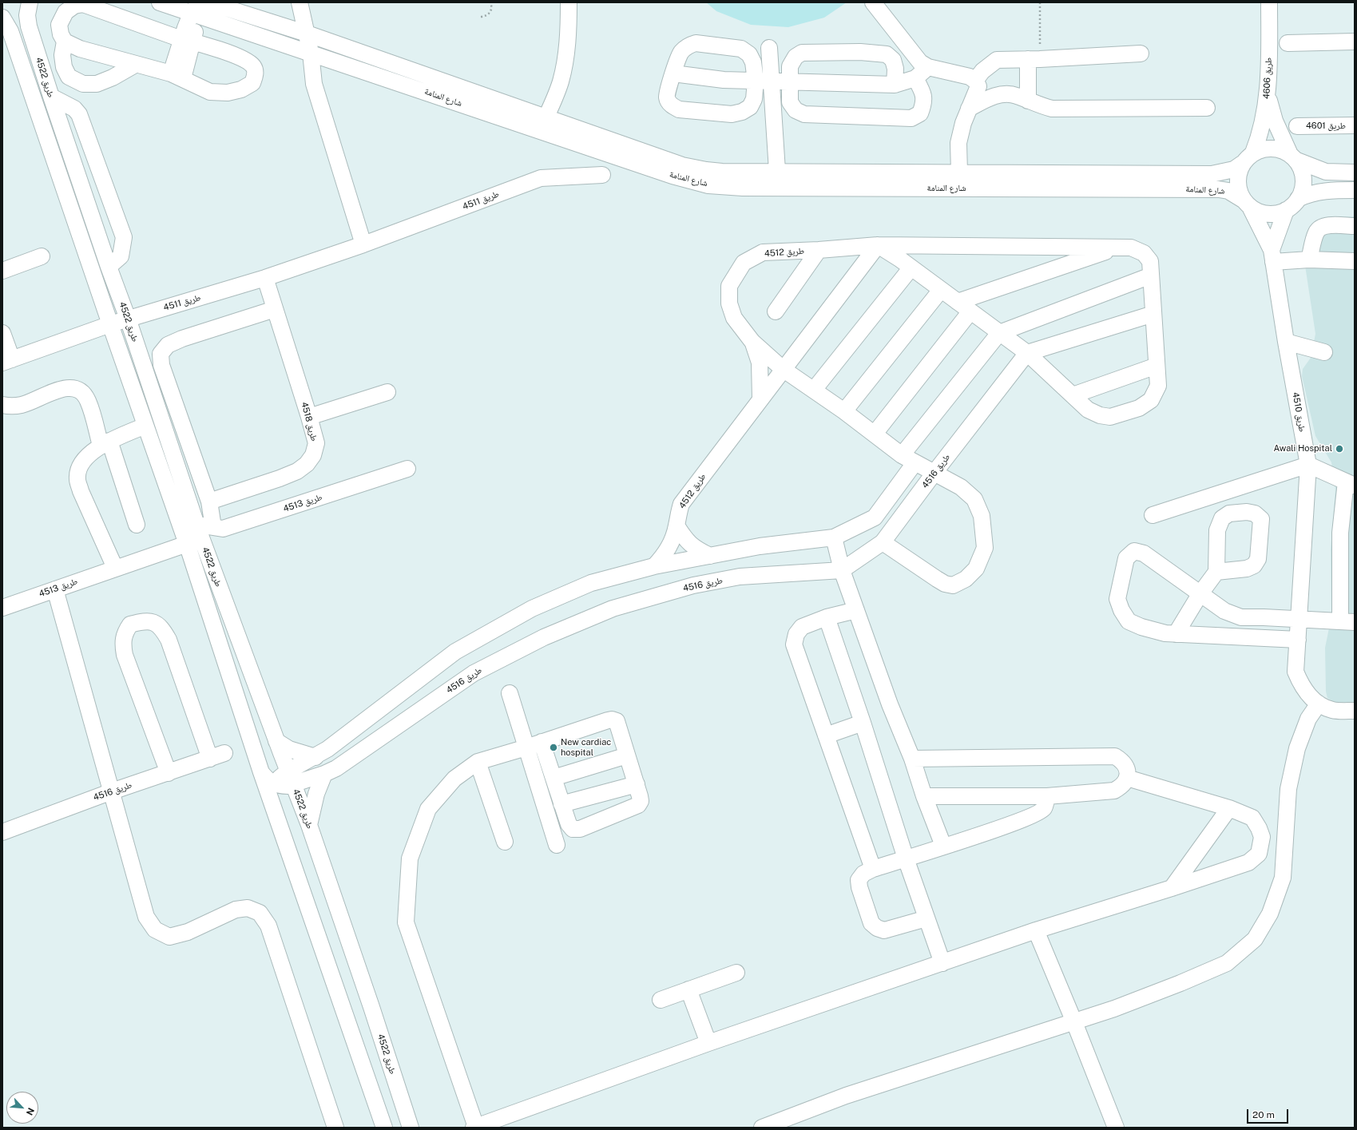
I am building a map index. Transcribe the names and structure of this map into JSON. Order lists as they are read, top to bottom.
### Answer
{
  "streets": {
    "street": [
      "طريق 4522",
      "طريق 4606",
      "شارع المنامة",
      "طريق 4601",
      "طريق 4511",
      "طريق 4512",
      "طريق 4510",
      "طريق 4518",
      "طريق 4516",
      "طريق 4513"
    ]
  },
  "crossings": [
    ["طريق 4522", "طريق 4511"],
    ["طريق 4522", "طريق 4516"],
    ["طريق 4522", "طريق 4513"],
    ["طريق 4606", "شارع المنامة"],
    ["طريق 4606", "طريق 4510"],
    ["شارع المنامة", "طريق 4510"],
    ["طريق 4511", "طريق 4518"],
    ["طريق 4512", "طريق 4516"]
  ],
  "places": ["Awali Hospital", "New cardiac hospital"],
  "scale_bar": "20 m",
  "north": "bottom right"
}
